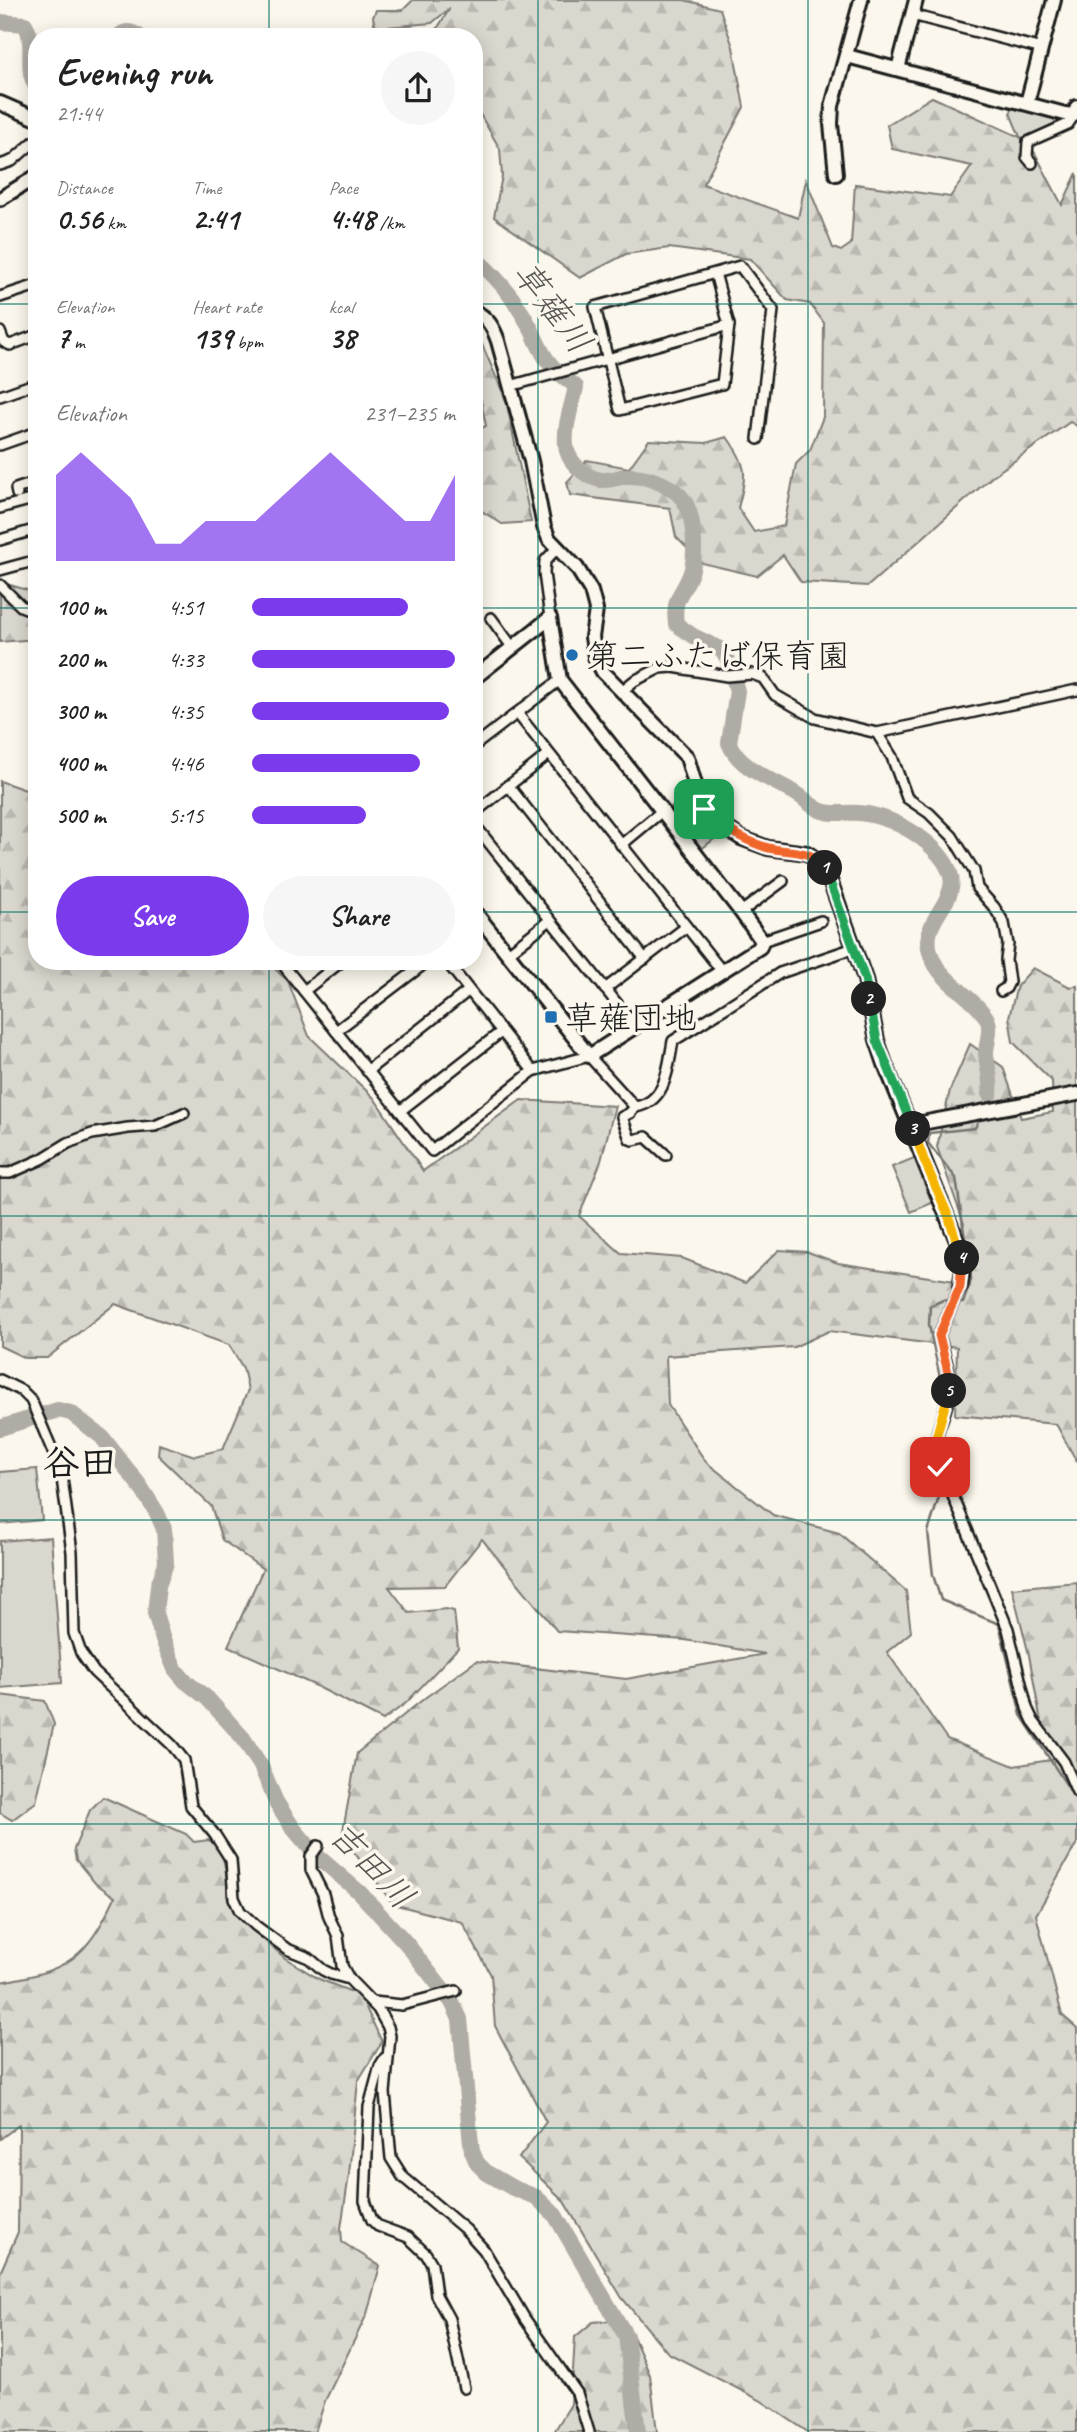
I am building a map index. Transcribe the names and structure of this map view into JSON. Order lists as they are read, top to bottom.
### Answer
{
  "districts": ["谷田"],
  "water": ["草薙川", "吉田川"],
  "places": {
    "other": ["第二ふたば保育園"],
    "transit": ["草薙団地"]
  },
  "page": {
    "heading": ["Evening run", "21:44"],
    "stats": [
      ["Distance", "0.56 km"],
      ["Time", "2:41"],
      ["Pace", "4:48 /km"],
      ["Elevation", "7 m"],
      ["Heart rate", "139 bpm"],
      ["kcal", "38"]
    ],
    "chart": ["Elevation", "231–235 m"],
    "list": [
      {
        "name": "100 m",
        "note": "4:51"
      },
      {
        "name": "200 m",
        "note": "4:33"
      },
      {
        "name": "300 m",
        "note": "4:35"
      },
      {
        "name": "400 m",
        "note": "4:46"
      },
      {
        "name": "500 m",
        "note": "5:15"
      }
    ],
    "pins": [
      "1",
      "2",
      "3",
      "4",
      "5"
    ],
    "buttons": ["Save", "Share"]
  }
}
